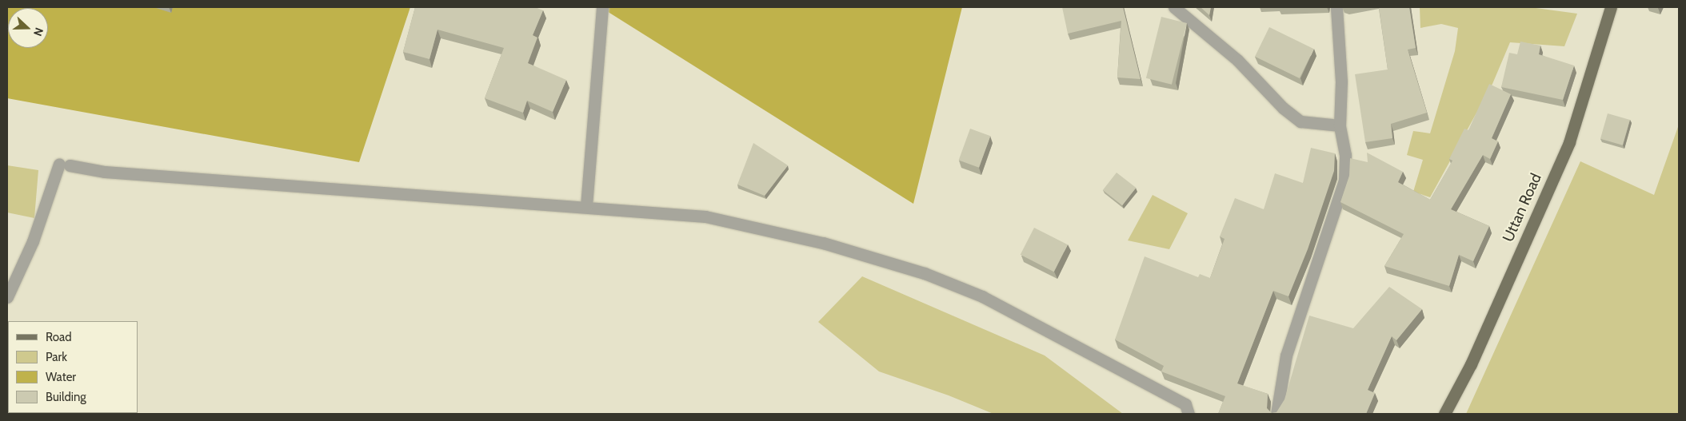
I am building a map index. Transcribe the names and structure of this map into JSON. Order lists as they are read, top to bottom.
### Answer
{
  "streets": {
    "main road": ["Uttan Road"]
  },
  "legend": [
    "Road",
    "Park",
    "Water",
    "Building"
  ],
  "north": "right"
}
